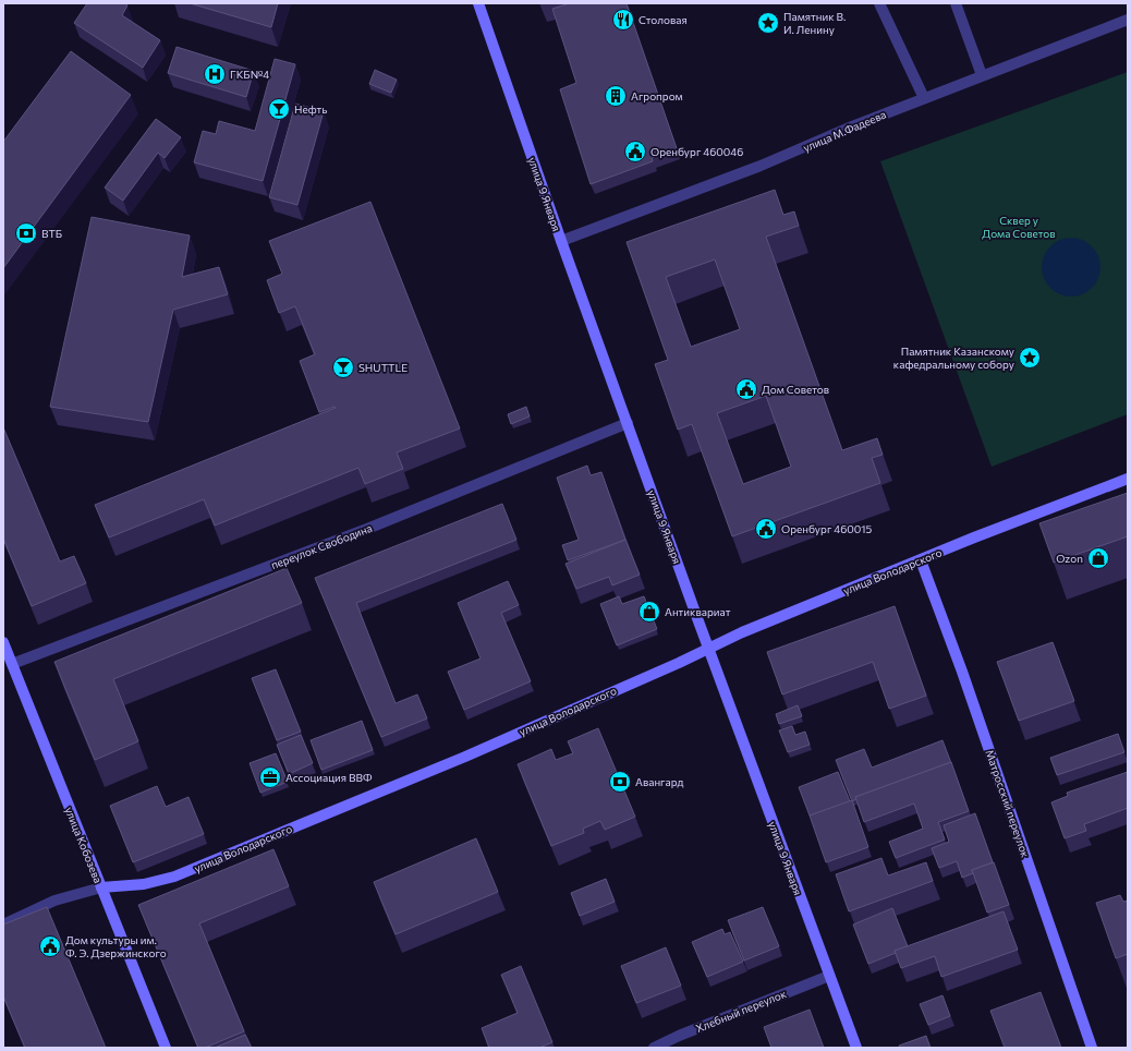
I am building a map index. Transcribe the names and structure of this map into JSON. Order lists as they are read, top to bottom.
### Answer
{
  "streets": {
    "main road": [
      "улица 9 Января",
      "улица Володарского",
      "Матросский переулок",
      "улица Кобозева"
    ],
    "street": ["улица М.Фадеева", "переулок Свободина", "Хлебный переулок"]
  },
  "crossings": [
    ["улица М.Фадеева", "улица 9 Января"],
    ["улица 9 Января", "переулок Свободина"],
    ["улица 9 Января", "улица Володарского"],
    ["улица 9 Января", "Хлебный переулок"],
    ["переулок Свободина", "улица Кобозева"],
    ["улица Володарского", "Матросский переулок"],
    ["улица Володарского", "улица Кобозева"]
  ],
  "parks": ["Сквер у Дома Советов"],
  "places": {
    "restaurant": ["Столовая"],
    "place": ["Памятник В. И. Ленину", "Памятник Казанскому кафедральному собору"],
    "hospital": ["ГКБ№4"],
    "building": ["Агропром"],
    "bar": ["Нефть", "SHUTTLE"],
    "public building": [
      "Оренбург 460046",
      "Дом Советов",
      "Оренбург 460015",
      "Дом культуры им. Ф. Э. Дзержинского"
    ],
    "bank": ["ВТБ", "Авангард"],
    "shop": ["Ozon", "Антиквариат"],
    "office": ["Ассоциация ВВФ"]
  }
}
